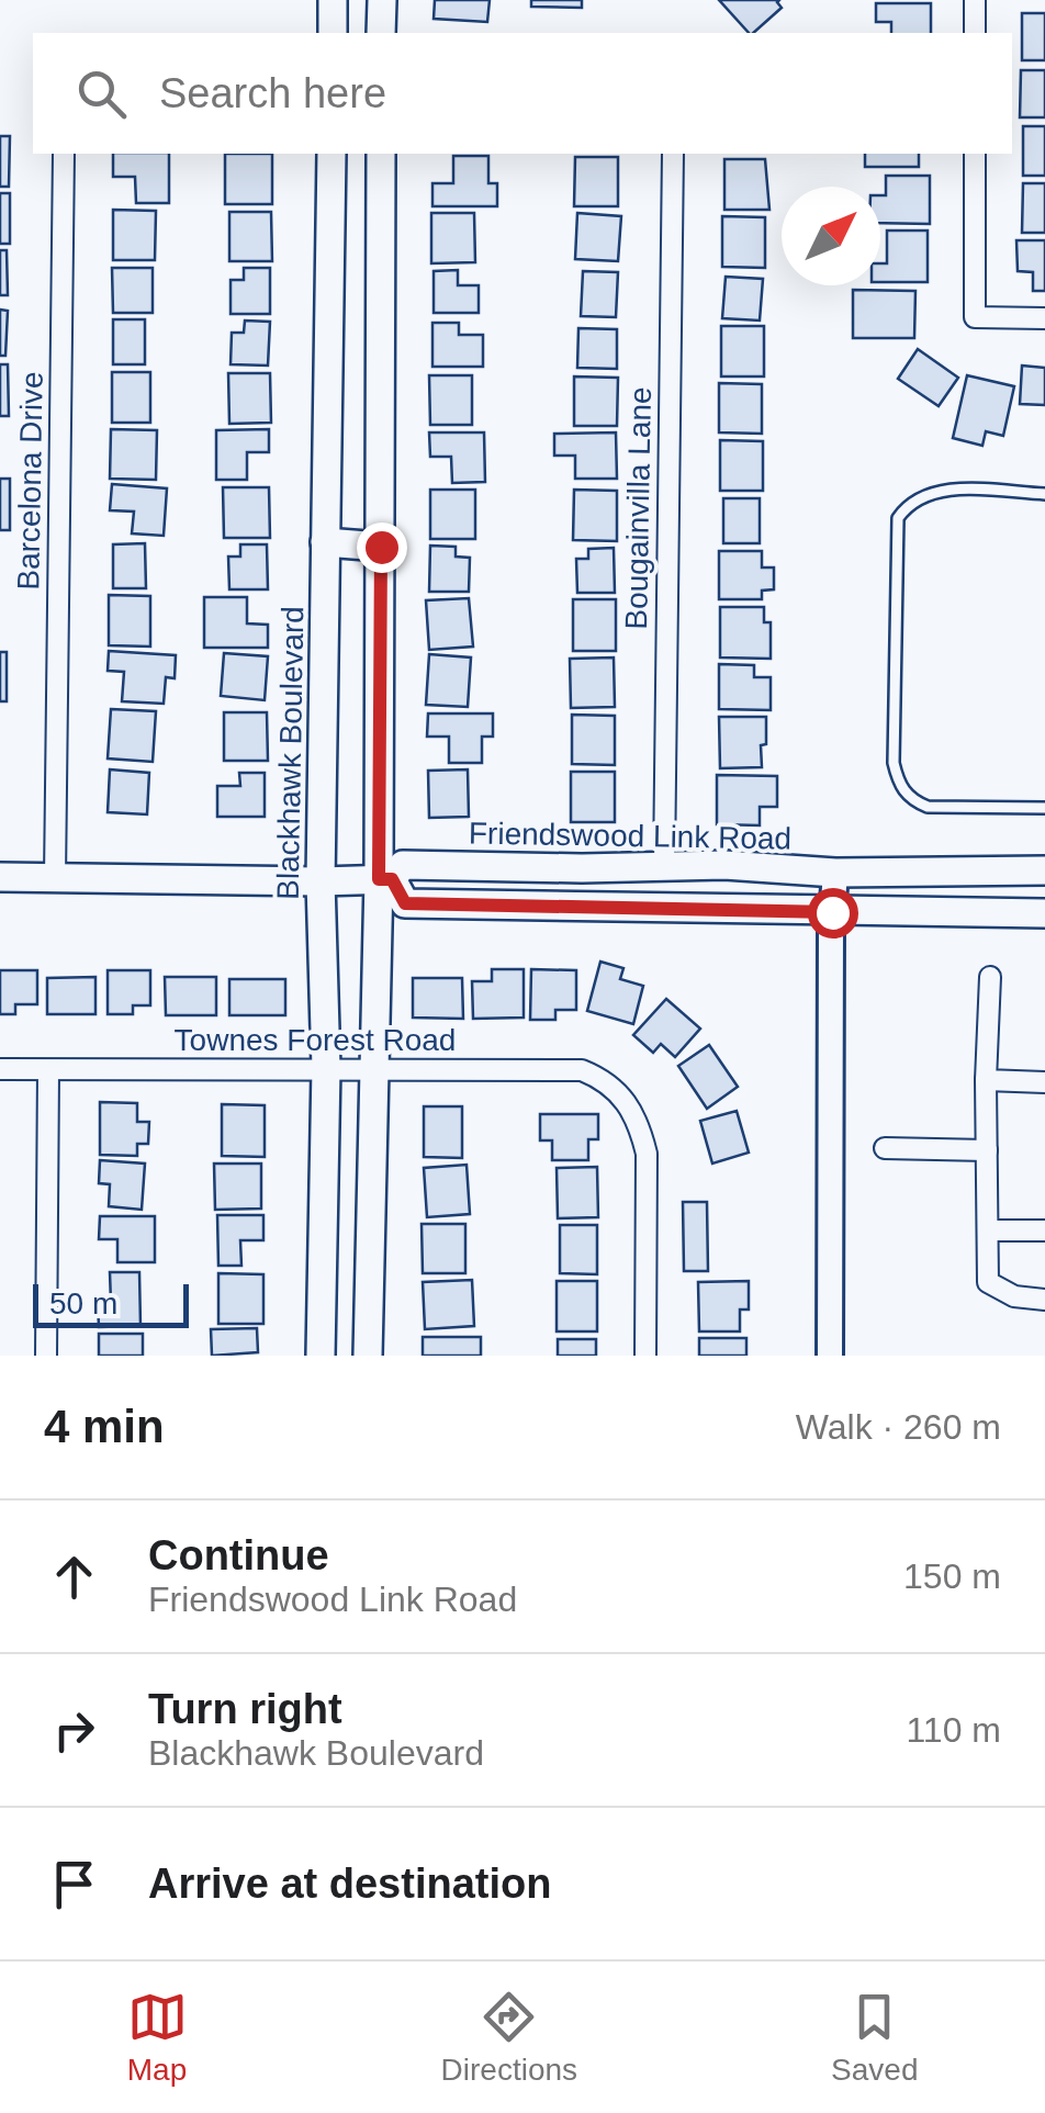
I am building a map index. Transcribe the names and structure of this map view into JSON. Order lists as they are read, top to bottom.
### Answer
{
  "streets": {
    "main road": ["Blackhawk Boulevard", "Friendswood Link Road"],
    "street": ["Barcelona Drive", "Bougainvilla Lane", "Townes Forest Road"]
  },
  "crossings": [
    ["Barcelona Drive", "Friendswood Link Road"],
    ["Bougainvilla Lane", "Friendswood Link Road"],
    ["Blackhawk Boulevard", "Friendswood Link Road"],
    ["Blackhawk Boulevard", "Townes Forest Road"]
  ],
  "scale_bar": "50 m",
  "north": "top right",
  "page": {
    "search": "Search here",
    "scale": "50 m",
    "heading": ["4 min", "Walk · 260 m"],
    "list": [
      ["Continue", "Friendswood Link Road", "150 m"],
      ["Turn right", "Blackhawk Boulevard", "110 m"],
      "Arrive at destination"
    ],
    "nav": ["Map", "Directions", "Saved"]
  }
}
